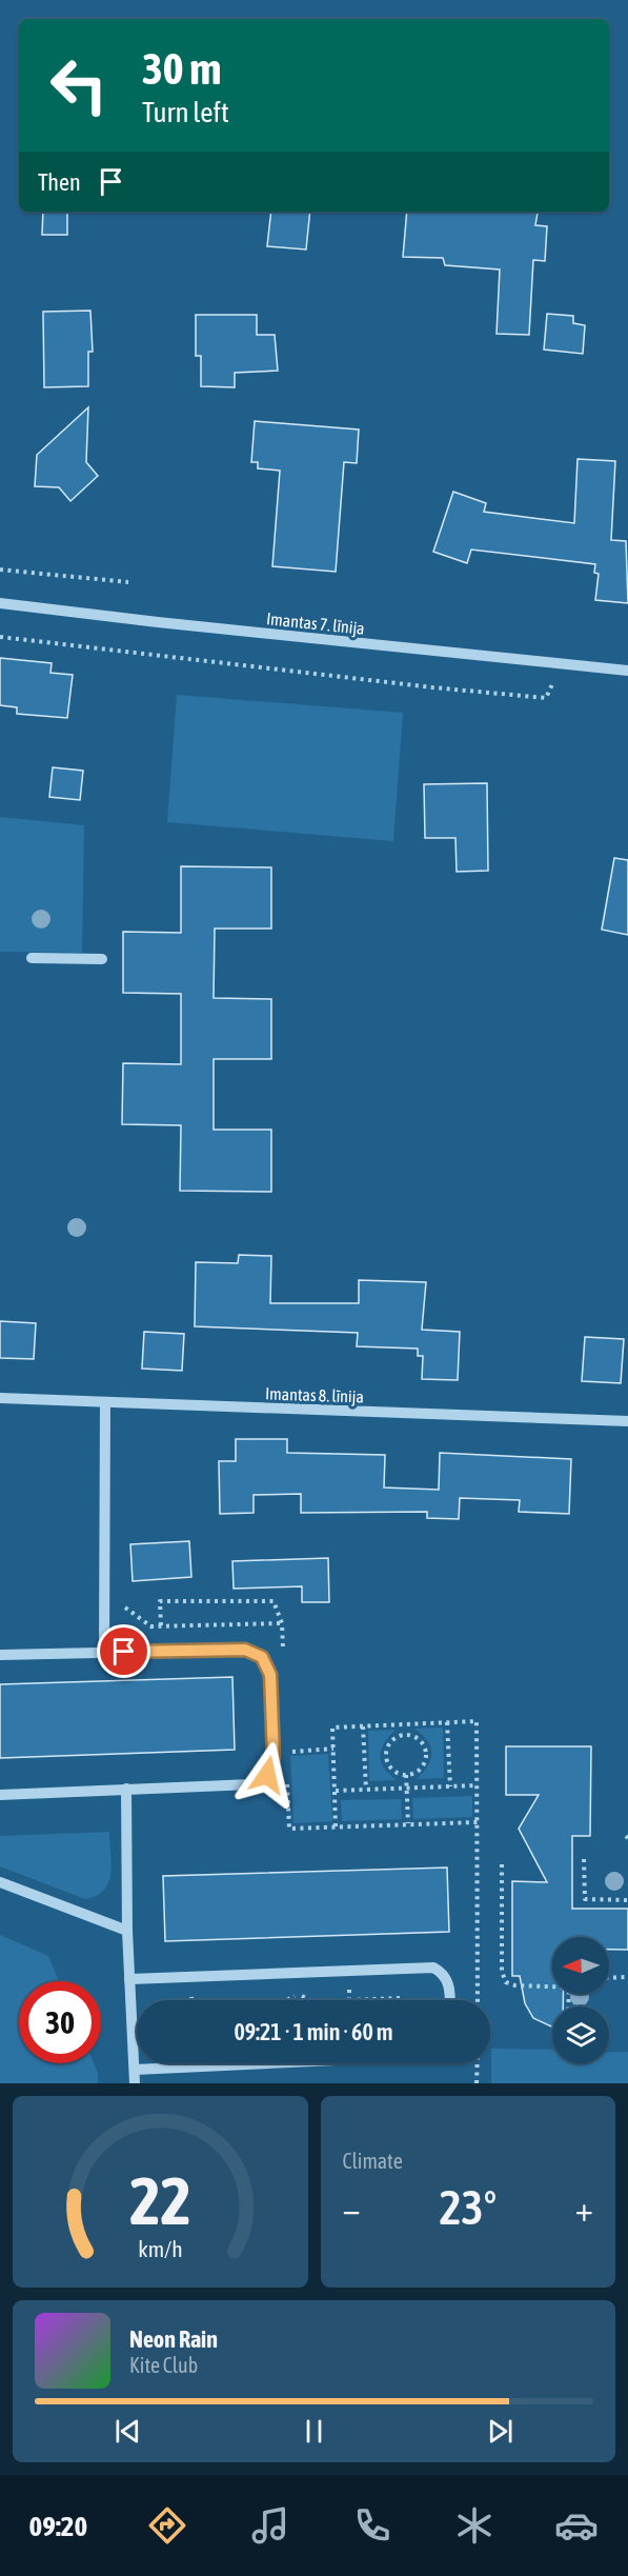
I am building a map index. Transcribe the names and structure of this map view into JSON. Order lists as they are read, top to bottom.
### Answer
{
  "streets": {
    "street": ["Imantas 7. līnija", "Imantas 8. līnija"]
  },
  "north": "left",
  "page": {
    "turn": ["30 m", "Turn left"],
    "then": "Then",
    "limit": "30",
    "trip": "09:21 · 1 min · 60 m",
    "tile": "Climate",
    "heat": ["−", "23°", "+"],
    "song": ["Neon Rain", "Kite Club"],
    "tabs": "09:20",
    "gauge": ["22", "km/h"]
  }
}
